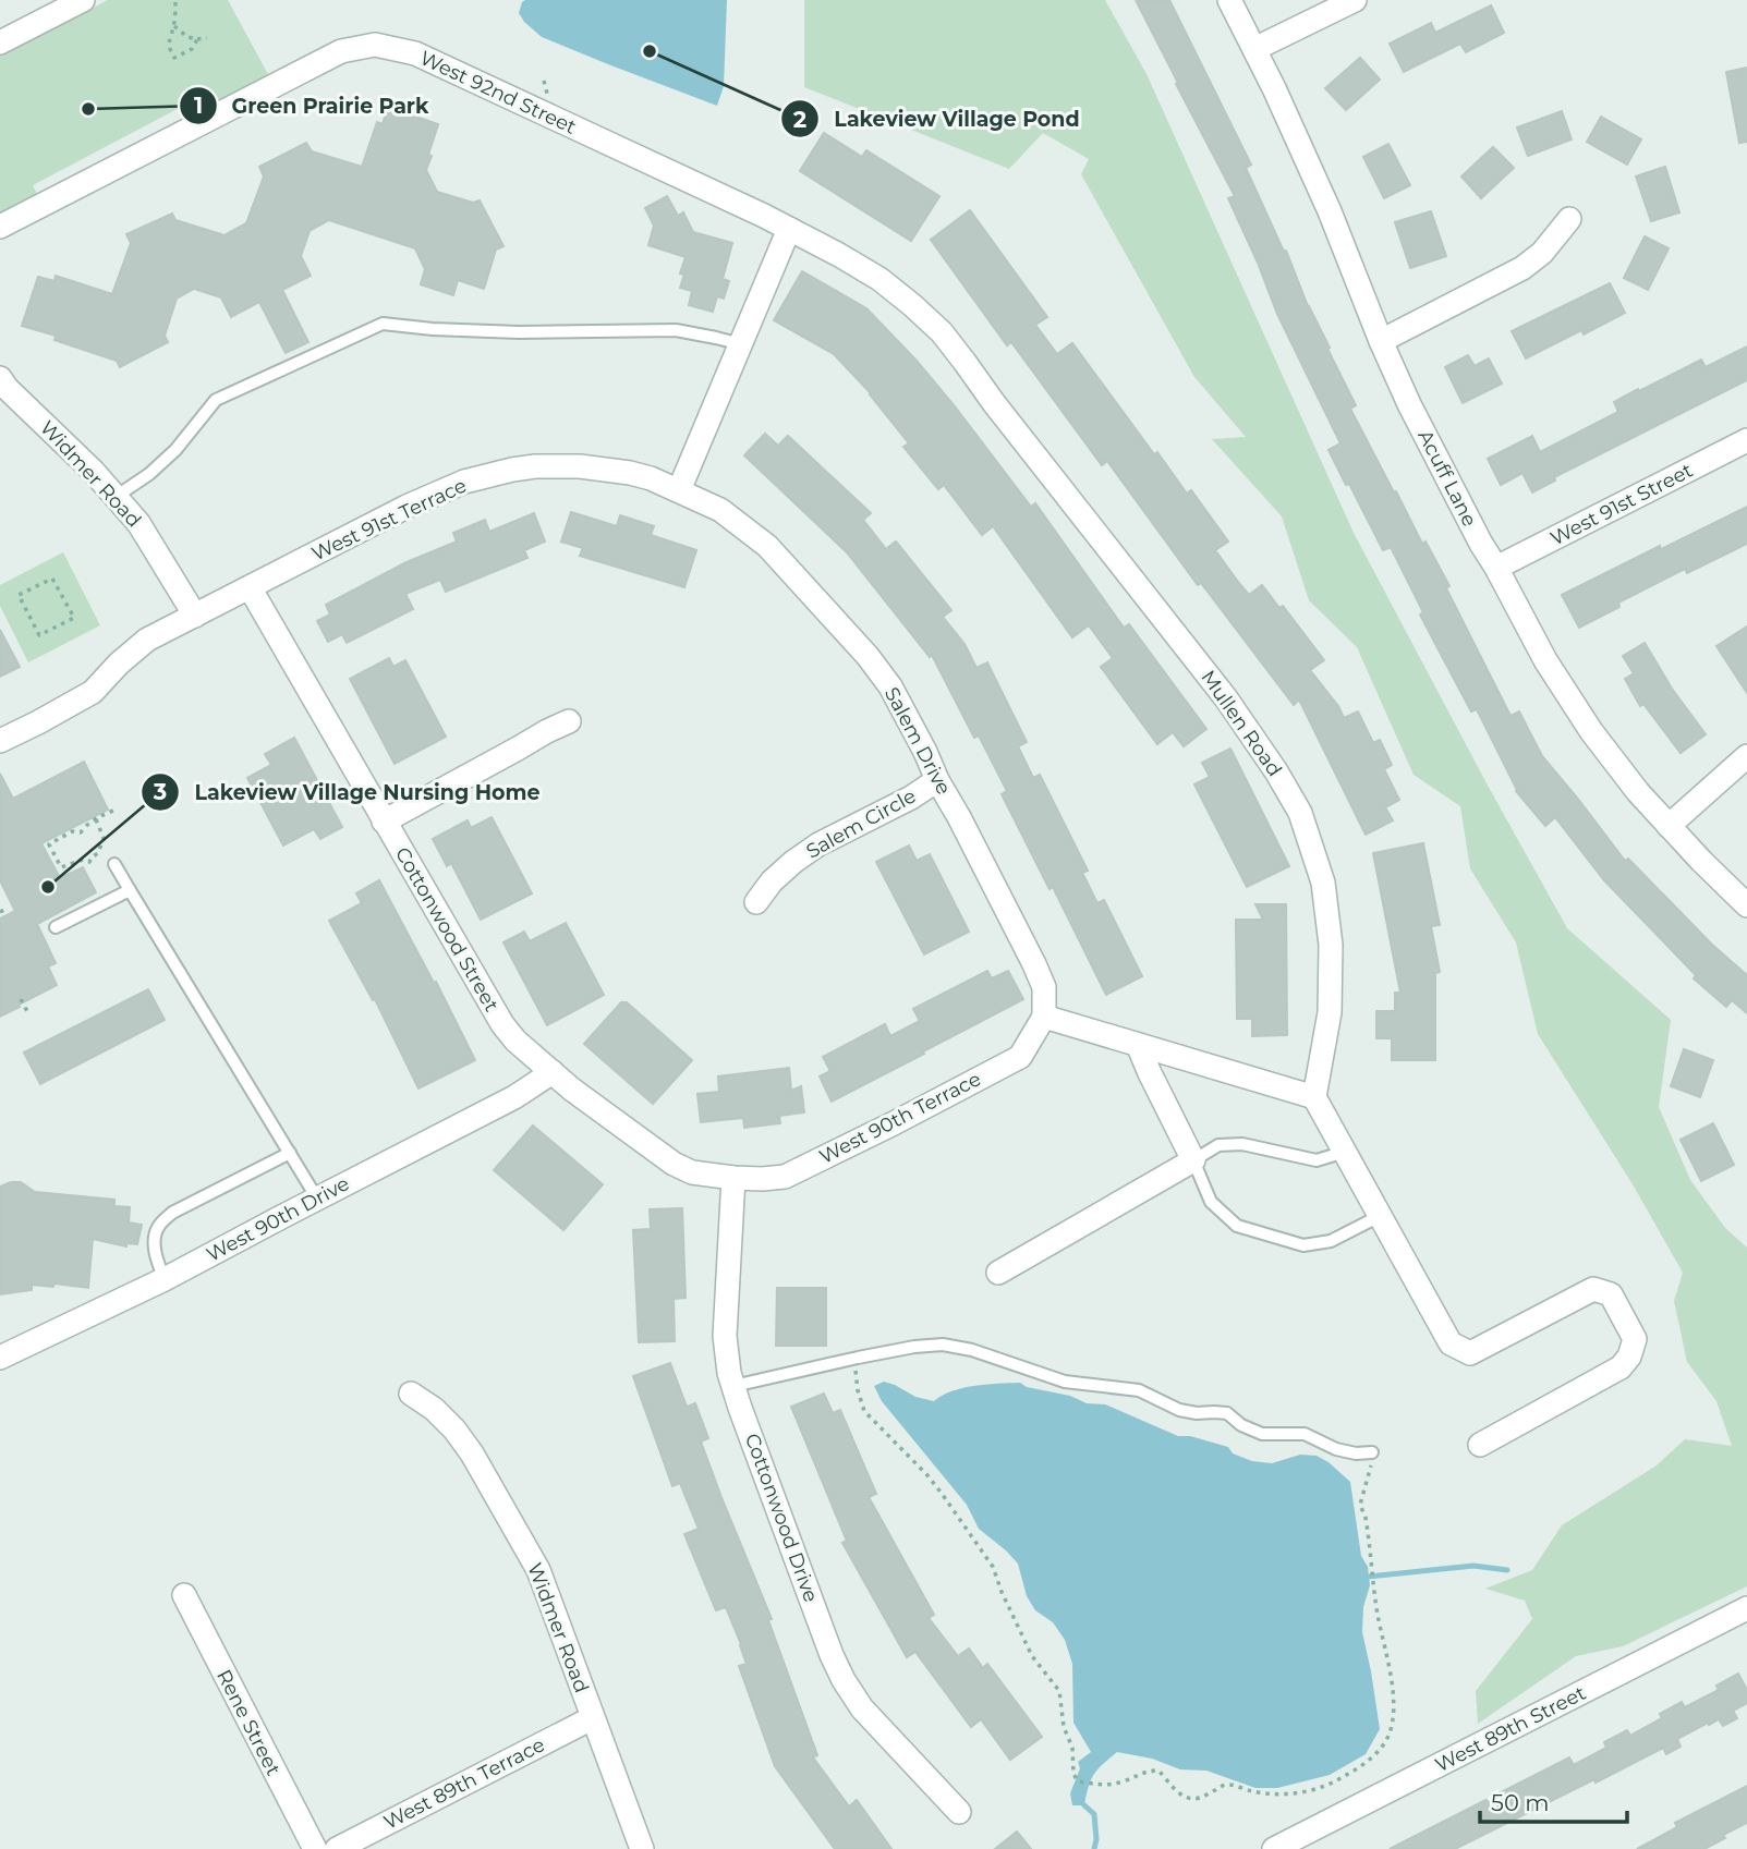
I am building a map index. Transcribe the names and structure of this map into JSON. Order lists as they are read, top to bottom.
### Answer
{
  "streets": {
    "street": [
      "West 92nd Street",
      "Widmer Road",
      "Acuff Lane",
      "West 91st Street",
      "West 91st Terrace",
      "Mullen Road",
      "Salem Drive",
      "Salem Circle",
      "Cottonwood Street",
      "West 90th Terrace",
      "West 90th Drive",
      "Cottonwood Drive",
      "Rene Street",
      "West 89th Street",
      "West 89th Terrace"
    ]
  },
  "crossings": [
    ["West 92nd Street", "Mullen Road"],
    ["Widmer Road", "West 91st Terrace"],
    ["Widmer Road", "West 89th Terrace"],
    ["Acuff Lane", "West 91st Street"],
    ["West 91st Terrace", "Salem Drive"],
    ["West 91st Terrace", "Cottonwood Street"],
    ["Salem Drive", "Salem Circle"],
    ["Salem Drive", "West 90th Terrace"],
    ["Cottonwood Street", "West 90th Terrace"],
    ["Cottonwood Street", "West 90th Drive"],
    ["Cottonwood Street", "Cottonwood Drive"],
    ["West 90th Terrace", "Cottonwood Drive"]
  ],
  "places": ["Lakeview Village Pond", "Green Prairie Park", "Lakeview Village Nursing Home"],
  "scale_bar": "50 m"
}
